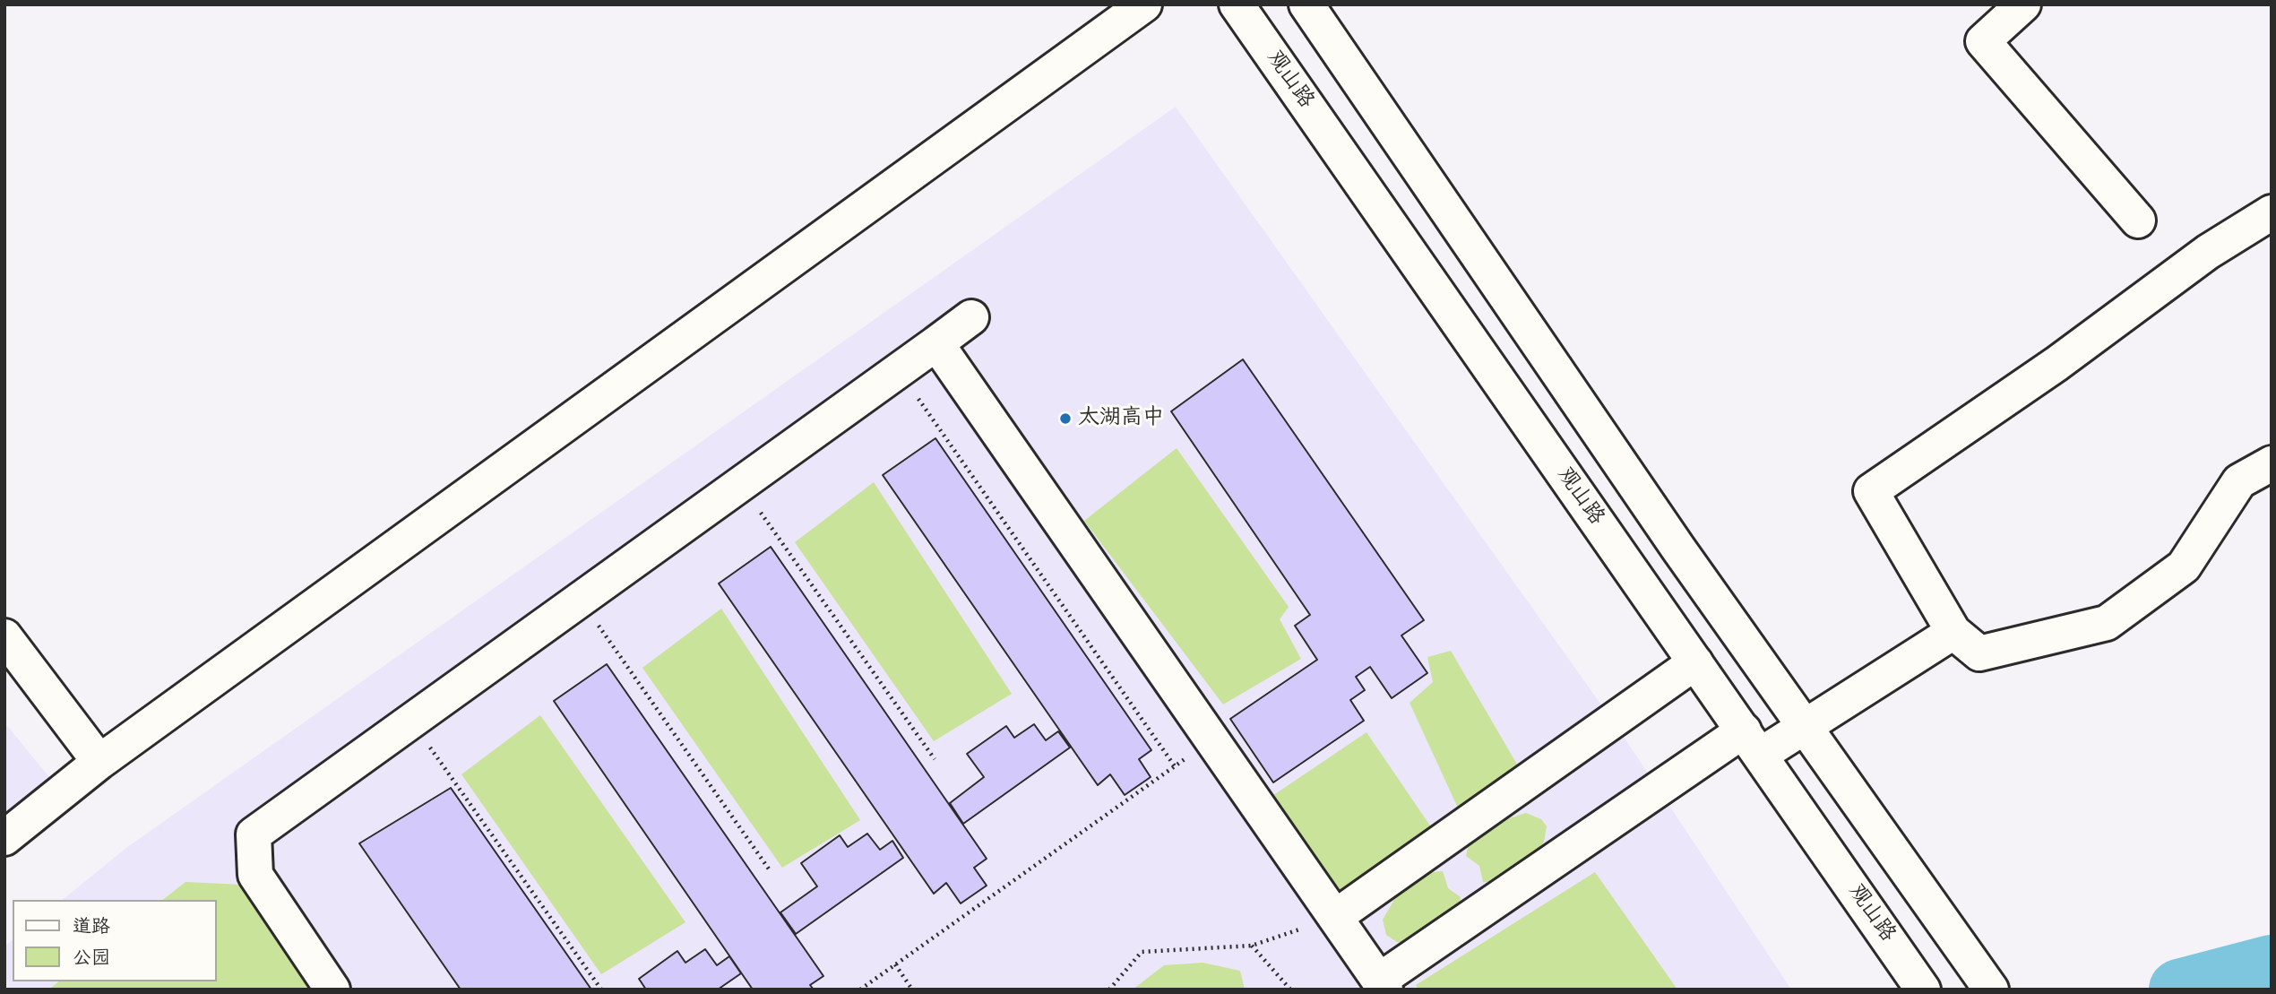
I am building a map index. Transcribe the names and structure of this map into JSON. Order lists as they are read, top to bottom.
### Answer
{
  "streets": {
    "street": ["观山路"]
  },
  "places": ["太湖高中"],
  "legend": ["道路", "公园"]
}
